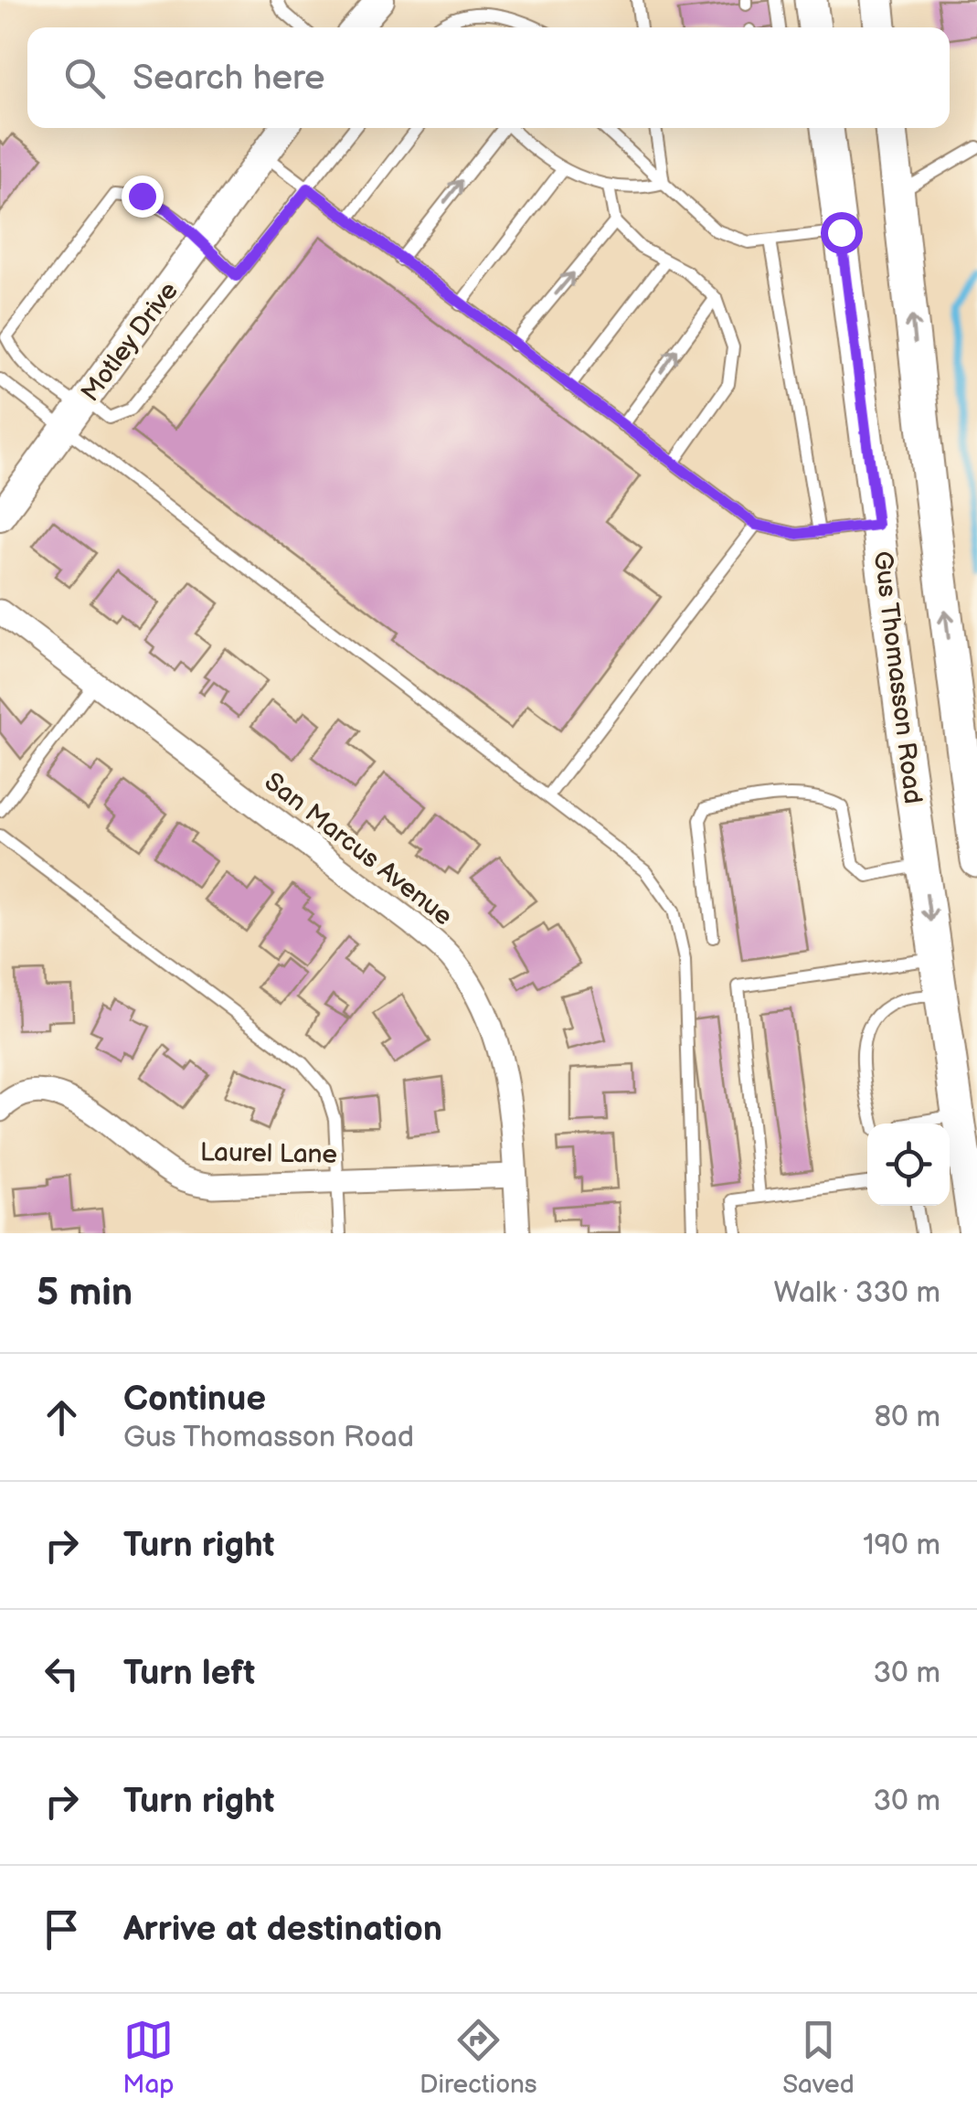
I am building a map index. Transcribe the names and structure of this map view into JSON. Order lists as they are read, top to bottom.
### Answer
{
  "streets": {
    "main road": ["Gus Thomasson Road"],
    "street": ["Motley Drive", "San Marcus Avenue", "Laurel Lane"]
  },
  "crossings": [
    ["San Marcus Avenue", "Laurel Lane"]
  ],
  "page": {
    "search": "Search here",
    "heading": ["5 min", "Walk · 330 m"],
    "list": [
      ["Continue", "Gus Thomasson Road", "80 m"],
      ["Turn right", "190 m"],
      ["Turn left", "30 m"],
      ["Turn right", "30 m"],
      "Arrive at destination"
    ],
    "nav": ["Map", "Directions", "Saved"]
  }
}
